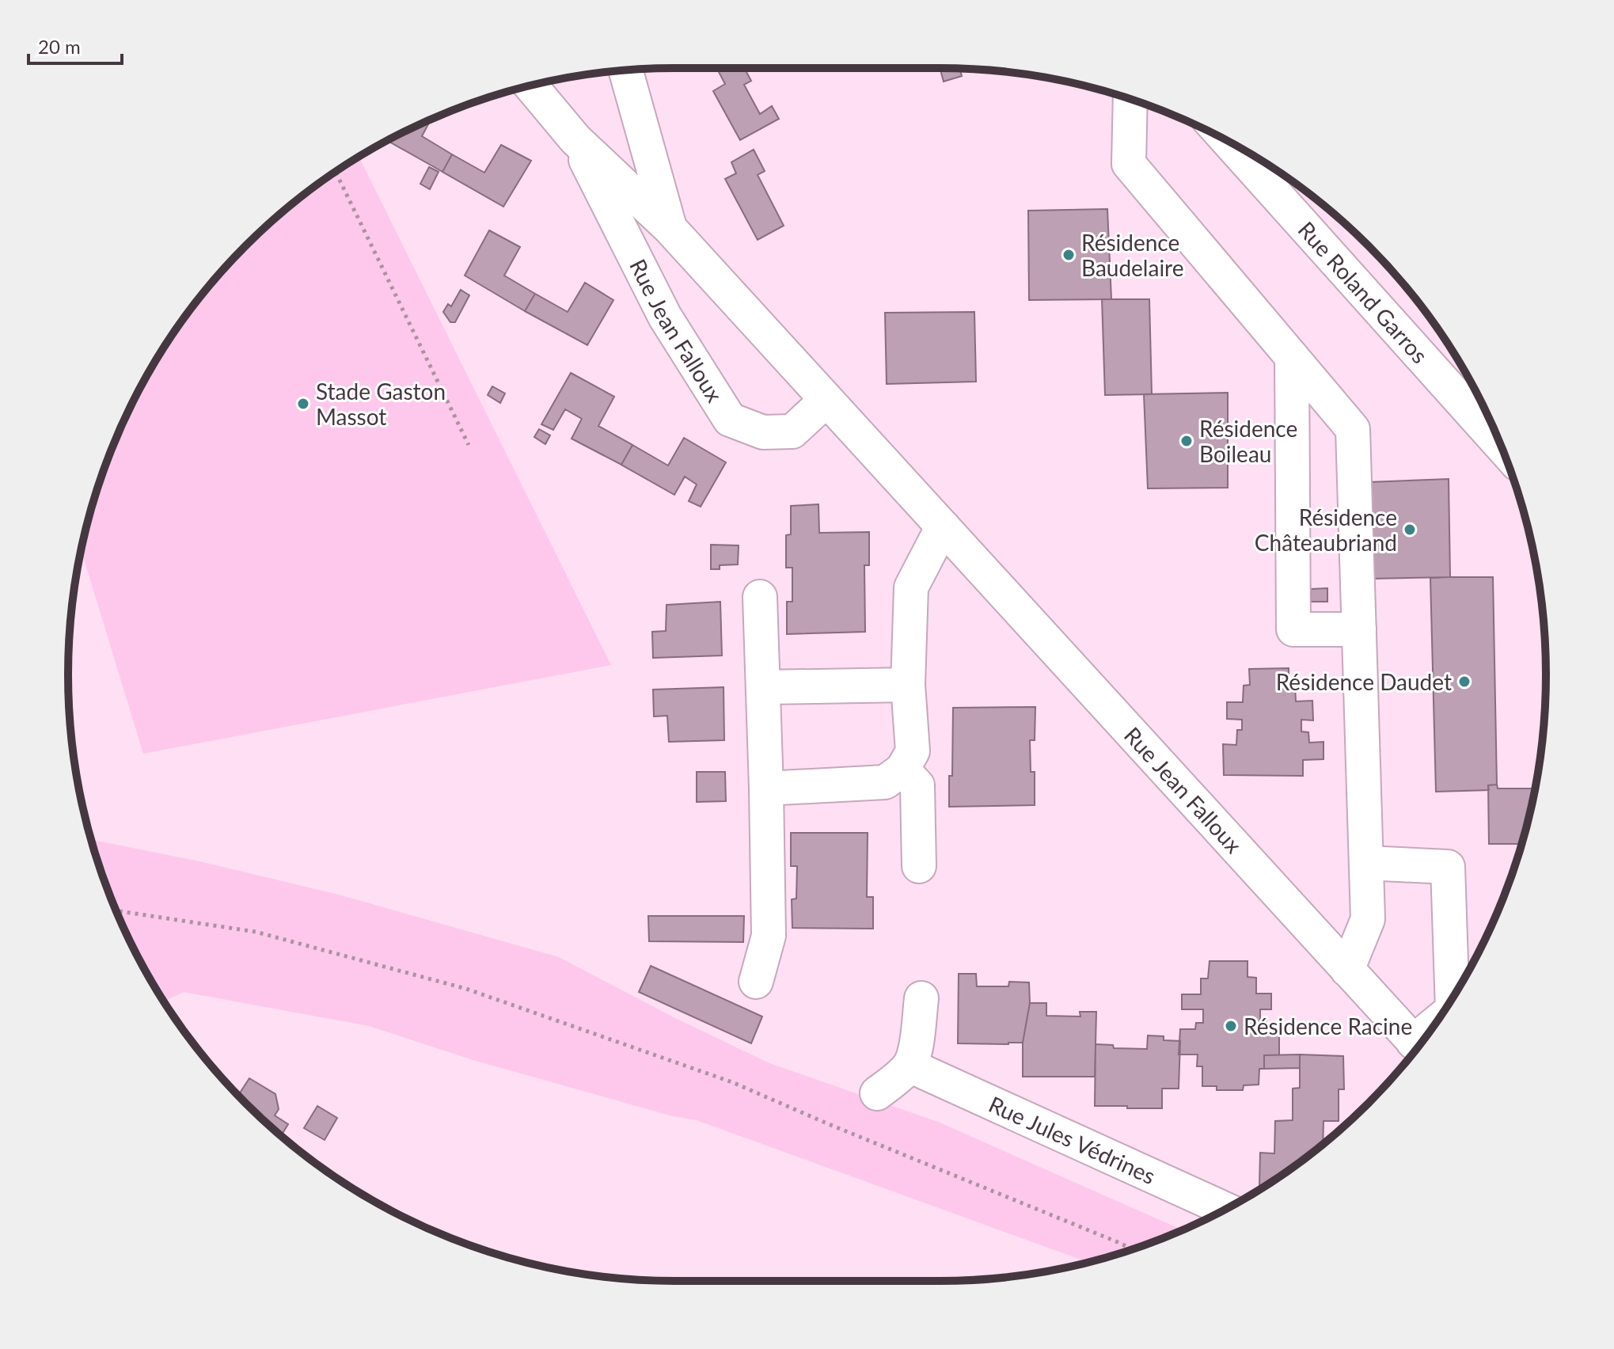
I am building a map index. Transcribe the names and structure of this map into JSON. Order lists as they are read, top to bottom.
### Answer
{
  "streets": {
    "street": ["Rue Roland Garros", "Rue Jean Falloux", "Rue Jules Védrines"]
  },
  "places": [
    "Résidence Baudelaire",
    "Stade Gaston Massot",
    "Résidence Boileau",
    "Résidence Châteaubriand",
    "Résidence Daudet",
    "Résidence Racine"
  ],
  "scale_bar": "20 m"
}
